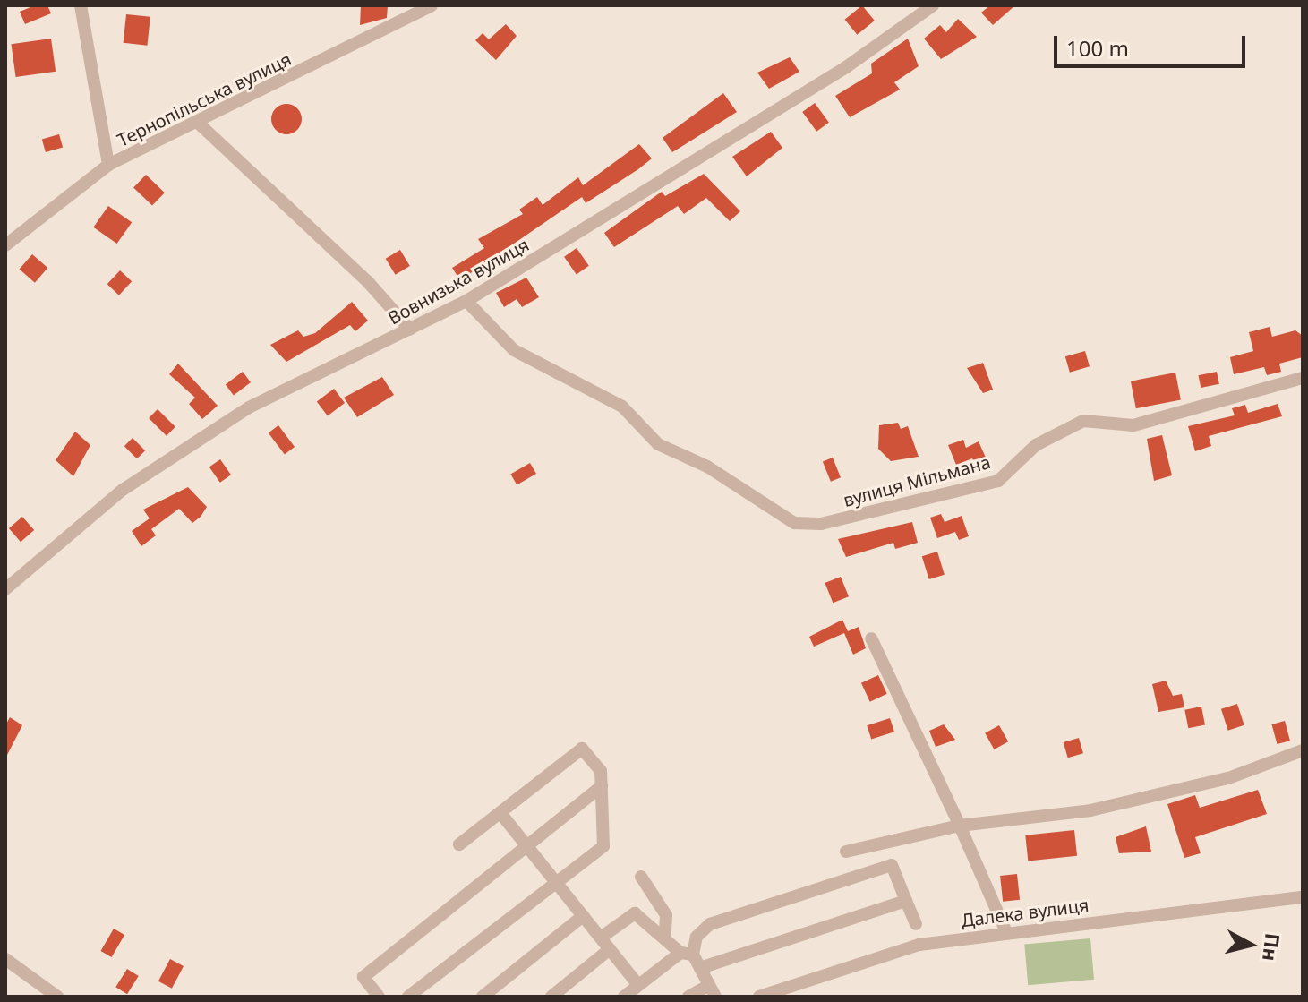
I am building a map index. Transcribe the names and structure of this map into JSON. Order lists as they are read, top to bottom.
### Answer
{
  "streets": {
    "street": [
      "Тернопільська вулиця",
      "Вовнизька вулиця",
      "вулиця Мільмана",
      "Далека вулиця"
    ]
  },
  "crossings": [
    ["Вовнизька вулиця", "вулиця Мільмана"]
  ],
  "scale_bar": "100 m",
  "north": "right"
}
